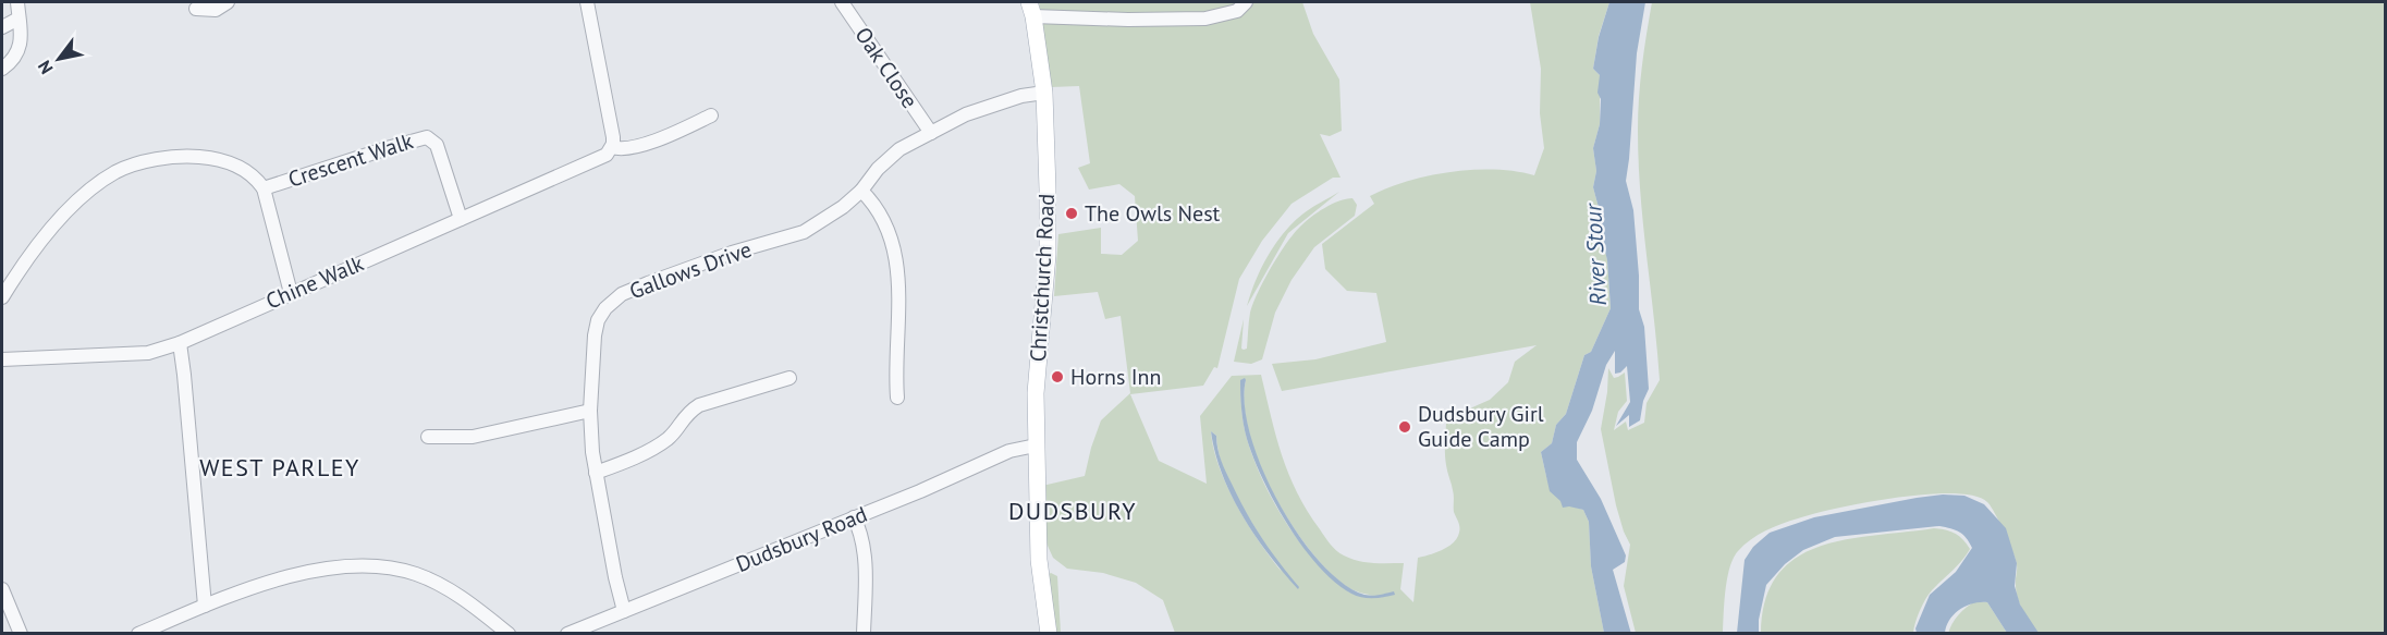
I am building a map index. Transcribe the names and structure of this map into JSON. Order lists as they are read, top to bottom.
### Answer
{
  "streets": {
    "main road": ["Christchurch Road"],
    "street": [
      "Oak Close",
      "Crescent Walk",
      "Gallows Drive",
      "Chine Walk",
      "Dudsbury Road"
    ]
  },
  "crossings": [
    ["Oak Close", "Gallows Drive"],
    ["Crescent Walk", "Chine Walk"],
    ["Gallows Drive", "Christchurch Road"],
    ["Gallows Drive", "Dudsbury Road"],
    ["Christchurch Road", "Dudsbury Road"]
  ],
  "districts": ["WEST PARLEY", "DUDSBURY"],
  "water": ["River Stour"],
  "places": ["The Owls Nest", "Horns Inn", "Dudsbury Girl Guide Camp"],
  "north": "bottom left"
}
